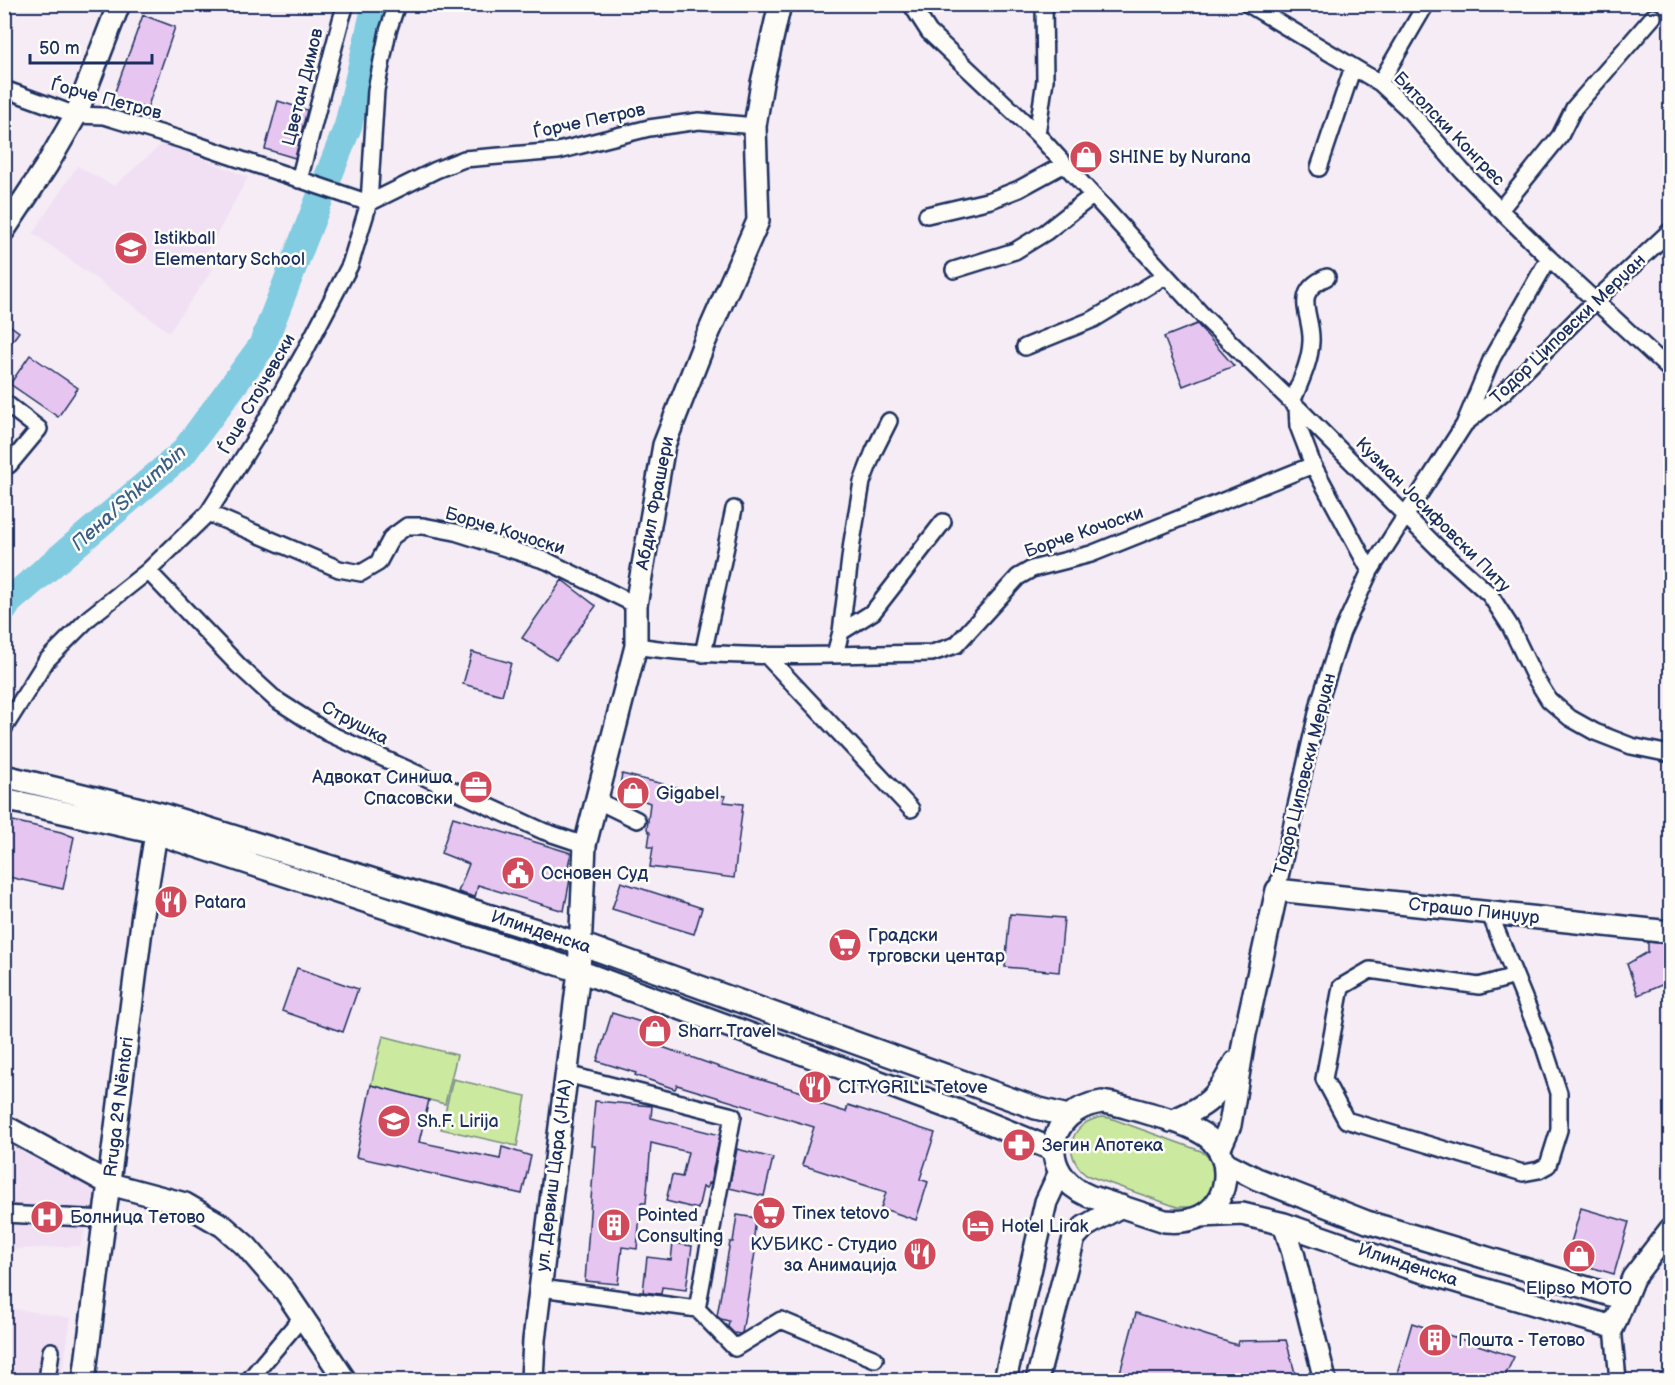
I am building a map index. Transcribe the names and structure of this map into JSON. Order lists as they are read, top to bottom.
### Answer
{
  "streets": {
    "street": [
      "Цветан Димов",
      "Ѓорче Петров",
      "Битолски Конгрес",
      "Тодор Циповски Мерџан",
      "Ѓоце Стојчевски",
      "Абдил Фрашери",
      "Кузман Јосифовски Питу",
      "Борче Кочоски",
      "Струшка",
      "Страшо Пинџур",
      "Илинденска",
      "Rruga 29 Nëntori",
      "ул. Дервиш Цара (ЈНА)"
    ]
  },
  "crossings": [
    ["Цветан Димов", "Ѓорче Петров"],
    ["Ѓорче Петров", "Ѓоце Стојчевски"],
    ["Ѓорче Петров", "Абдил Фрашери"],
    ["Битолски Конгрес", "Тодор Циповски Мерџан"],
    ["Тодор Циповски Мерџан", "Кузман Јосифовски Питу"],
    ["Тодор Циповски Мерџан", "Страшо Пинџур"],
    ["Тодор Циповски Мерџан", "Илинденска"],
    ["Ѓоце Стојчевски", "Борче Кочоски"],
    ["Ѓоце Стојчевски", "Струшка"],
    ["Абдил Фрашери", "Борче Кочоски"],
    ["Абдил Фрашери", "Струшка"],
    ["Абдил Фрашери", "Илинденска"],
    ["Абдил Фрашери", "ул. Дервиш Цара (ЈНА)"],
    ["Илинденска", "Rruga 29 Nëntori"],
    ["Илинденска", "ул. Дервиш Цара (ЈНА)"]
  ],
  "water": ["Пена/Shkumbin"],
  "places": {
    "shop": [
      "SHINE by Nurana",
      "Gigabel",
      "Sharr Travel",
      "Elipso MOTO"
    ],
    "school or university": ["Istikball Elementary School", "Sh.F. Lirija"],
    "office": ["Адвокат Синиша Спасовски"],
    "public building": ["Основен Суд"],
    "restaurant": ["Patara", "CITYGRILL Tetove", "КУБИКС - Студио за Анимација"],
    "supermarket": ["Градски трговски центар", "Tinex tetovo"],
    "pharmacy": ["Зегин Апотека"],
    "hospital": ["Болница Тетово"],
    "building": ["Pointed Consulting", "Пошта - Тетово"],
    "hotel": ["Hotel Lirak"]
  },
  "scale_bar": "50 m"
}
